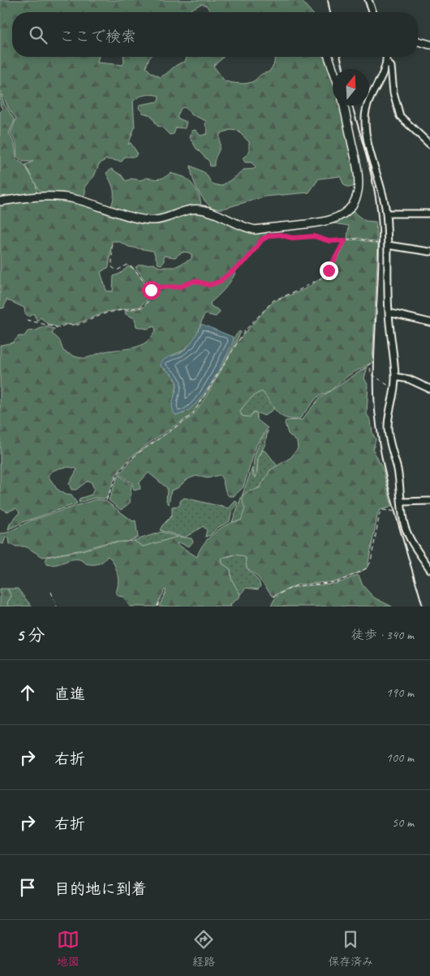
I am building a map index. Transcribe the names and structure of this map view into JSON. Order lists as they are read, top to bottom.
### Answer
{
  "north": "top",
  "page": {
    "search": "ここで検索",
    "heading": ["5 分", "徒歩 · 340 m"],
    "list": [
      ["直進", "190 m"],
      ["右折", "100 m"],
      ["右折", "50 m"],
      "目的地に到着"
    ],
    "nav": ["地図", "経路", "保存済み"]
  }
}
